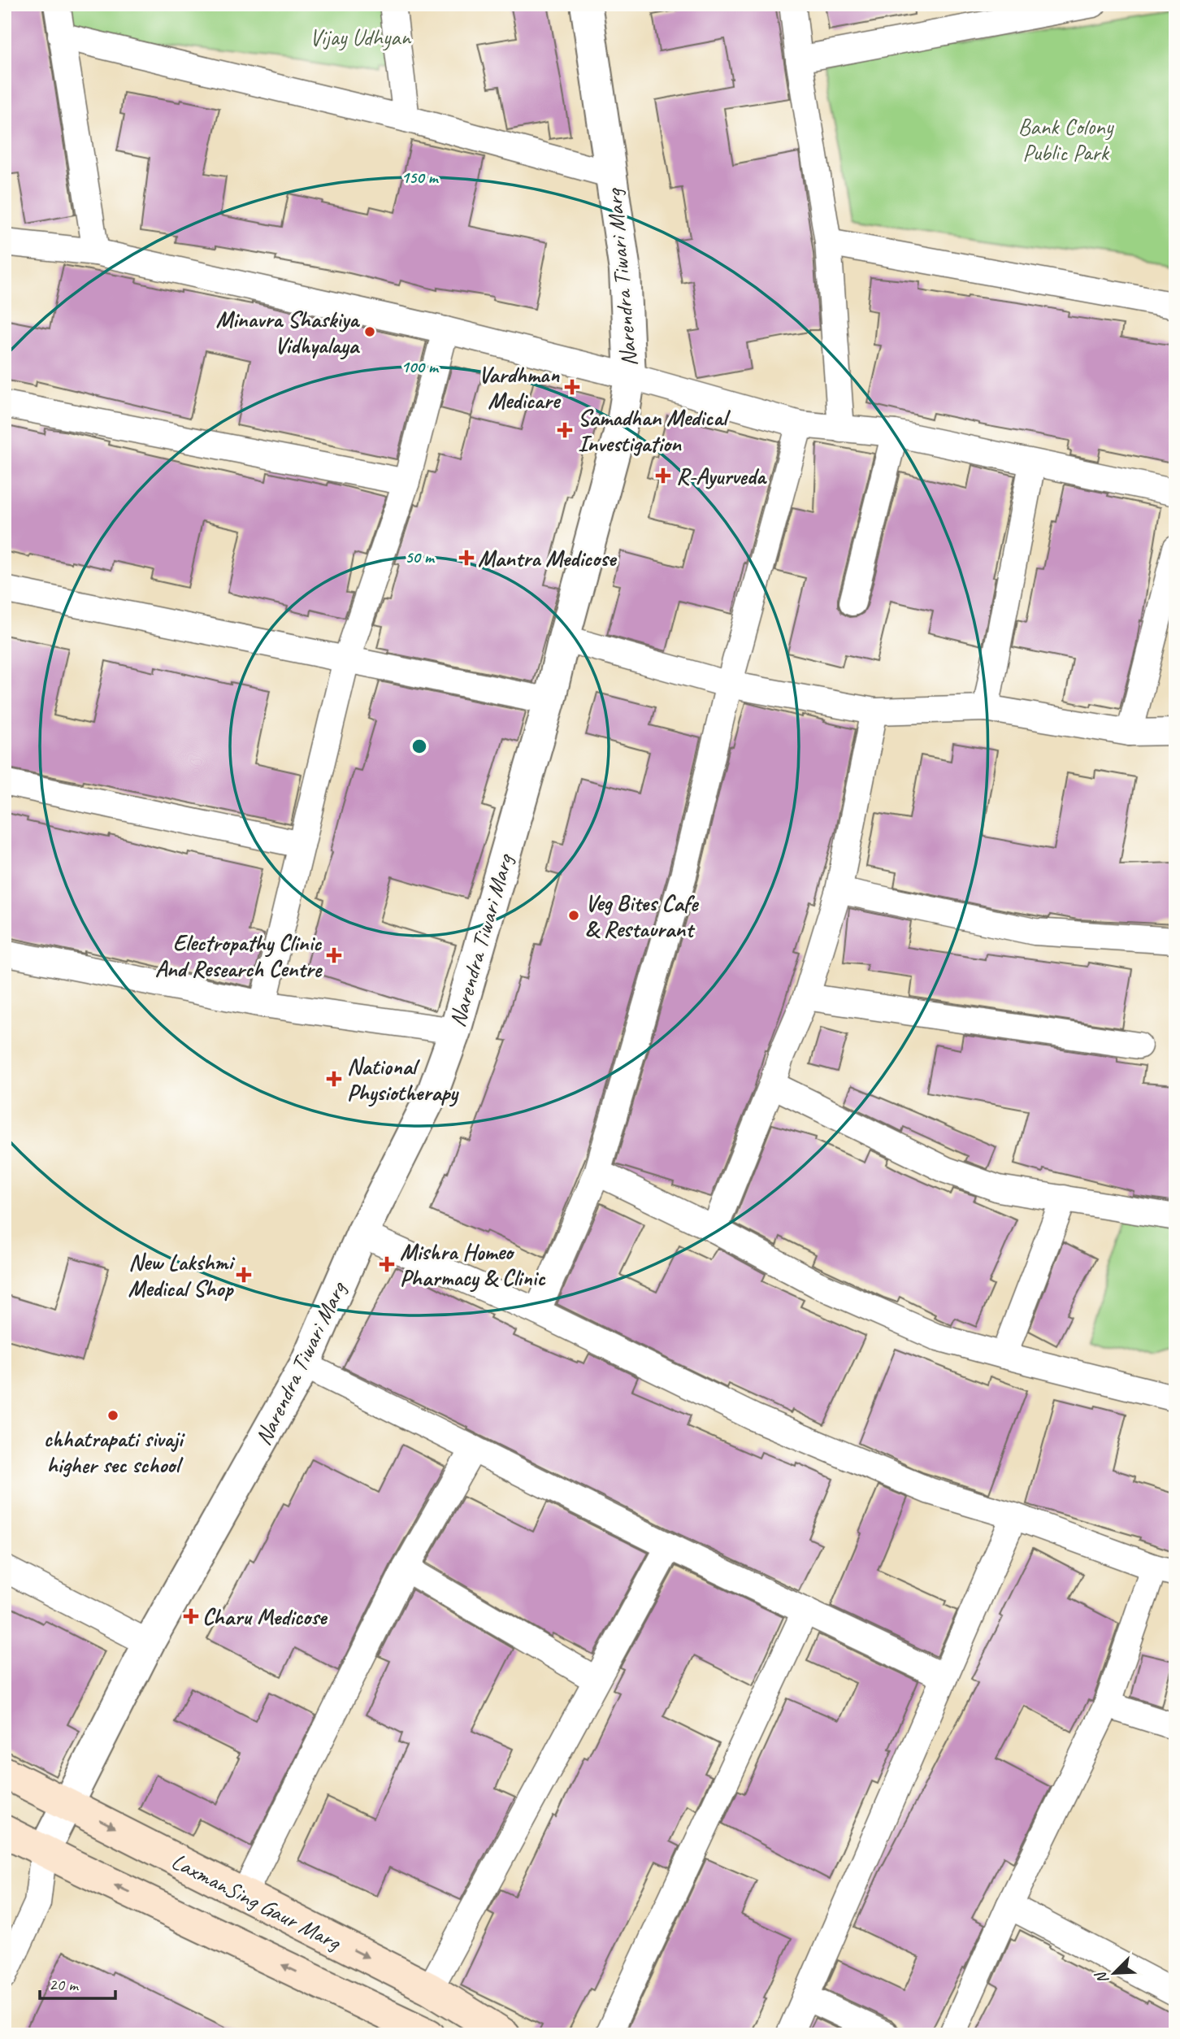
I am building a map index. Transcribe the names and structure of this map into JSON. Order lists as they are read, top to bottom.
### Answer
{
  "streets": {
    "main road": ["LaxmanSing Gaur Marg"],
    "street": ["Narendra Tiwari Marg"]
  },
  "crossings": [
    ["Narendra Tiwari Marg", "LaxmanSing Gaur Marg"]
  ],
  "parks": ["Vijay Udhyan", "Bank Colony Public Park"],
  "places": {
    "other": ["Minavra Shaskiya Vidhyalaya", "Veg Bites Cafe & Restaurant", "chhatrapati sivaji higher sec school"],
    "health": [
      "Vardhman Medicare",
      "Samadhan Medical Investigation",
      "R-Ayurveda",
      "Mantra Medicose",
      "Electropathy Clinic And Research Centre",
      "National Physiotherapy",
      "Mishra Homeo Pharmacy & Clinic",
      "New Lakshmi Medical Shop",
      "Charu Medicose"
    ]
  },
  "scale_bar": "20 m",
  "north": "bottom left",
  "rings": ["150 m", "100 m", "50 m"]
}
